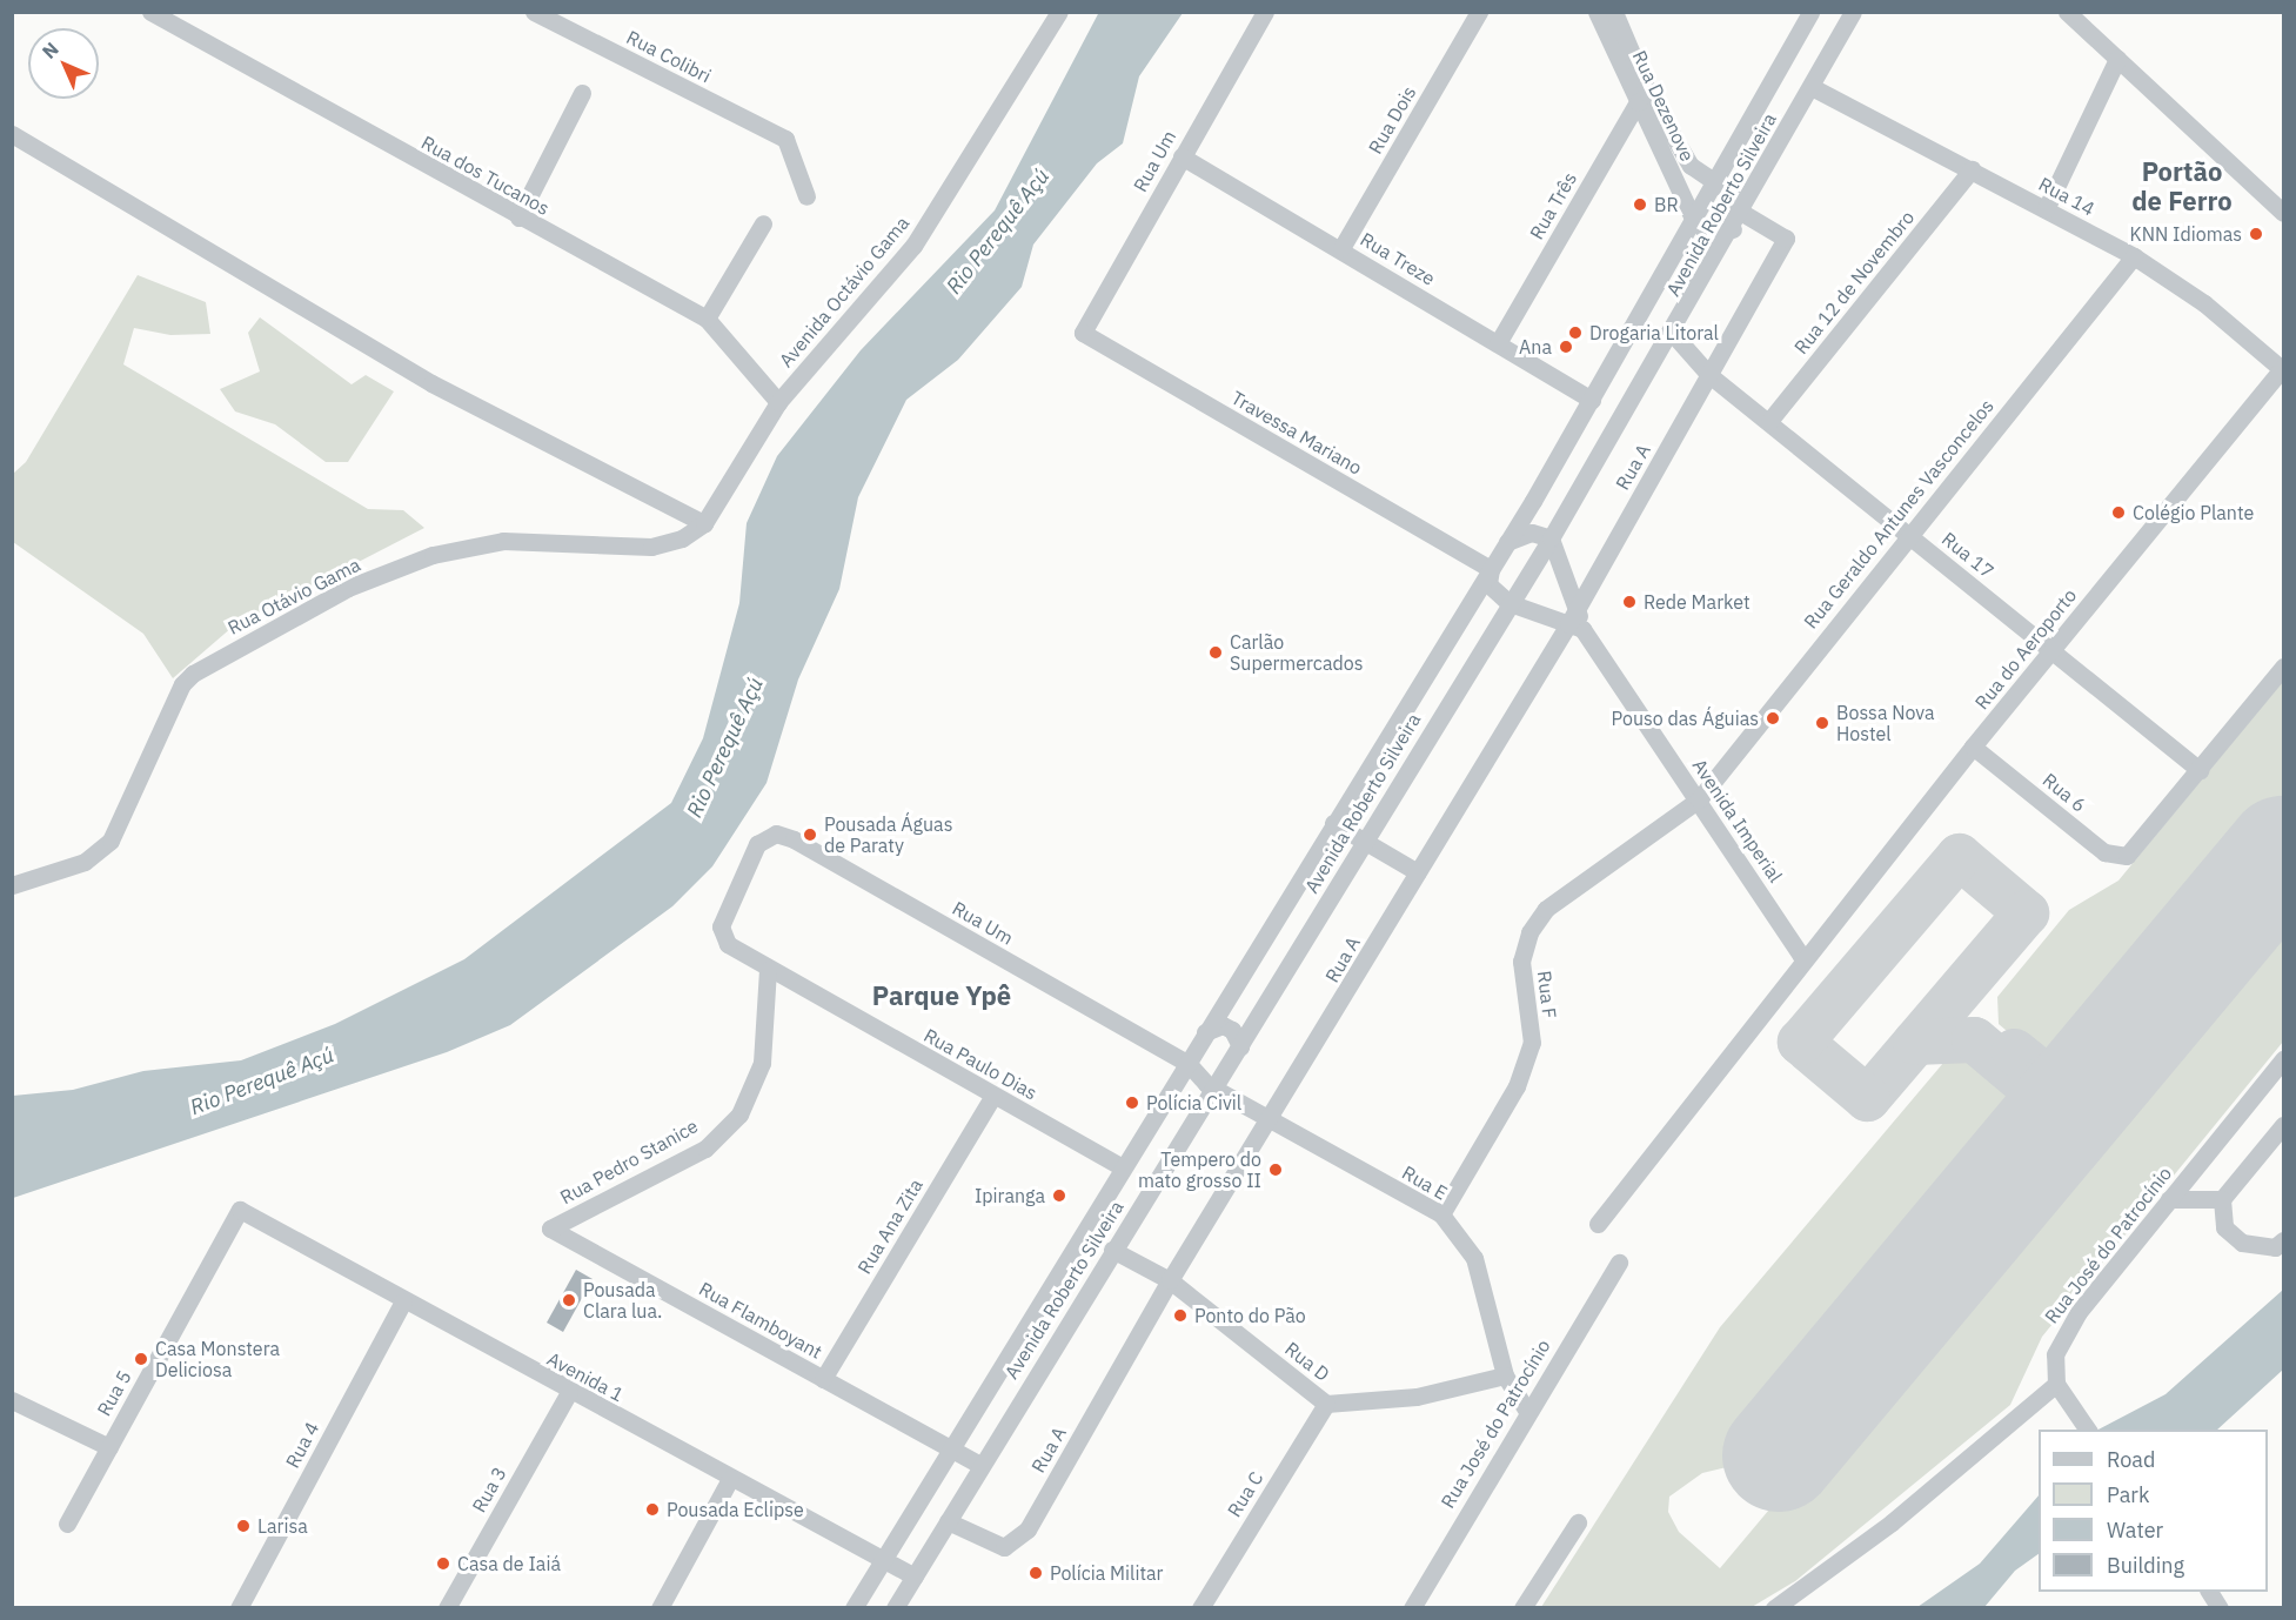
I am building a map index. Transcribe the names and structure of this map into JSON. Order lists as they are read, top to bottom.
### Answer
{
  "streets": {
    "street": [
      "Rua Colibri",
      "Rua Dezenove",
      "Rua Dois",
      "Rua Um",
      "Rua dos Tucanos",
      "Rua 14",
      "Avenida Roberto Silveira",
      "Rua Três",
      "Rua Treze",
      "Rua 12 de Novembro",
      "Avenida Octávio Gama",
      "Travessa Mariano",
      "Rua A",
      "Rua Geraldo Antunes Vasconcelos",
      "Rua 17",
      "Rua Otávio Gama",
      "Rua do Aeroporto",
      "Rua 6",
      "Avenida Imperial",
      "Rua F",
      "Rua Paulo Dias",
      "Rua Pedro Stanice",
      "Rua E",
      "Rua Ana Zita",
      "Rua José do Patrocínio",
      "Rua Flamboyant",
      "Rua D",
      "Avenida 1",
      "Rua 5",
      "Rua 4",
      "Rua 3",
      "Rua C"
    ]
  },
  "crossings": [
    ["Rua Dezenove", "Avenida Roberto Silveira"],
    ["Rua Dezenove", "Rua Três"],
    ["Rua Dezenove", "Rua A"],
    ["Rua Dois", "Rua Treze"],
    ["Rua Um", "Avenida Roberto Silveira"],
    ["Rua Um", "Rua Treze"],
    ["Rua Um", "Travessa Mariano"],
    ["Rua Um", "Rua Paulo Dias"],
    ["Rua Um", "Rua E"],
    ["Rua dos Tucanos", "Avenida Octávio Gama"],
    ["Rua 14", "Avenida Roberto Silveira"],
    ["Rua 14", "Rua 12 de Novembro"],
    ["Rua 14", "Rua Geraldo Antunes Vasconcelos"],
    ["Rua 14", "Rua do Aeroporto"],
    ["Avenida Roberto Silveira", "Rua Treze"],
    ["Avenida Roberto Silveira", "Travessa Mariano"],
    ["Avenida Roberto Silveira", "Rua A"],
    ["Avenida Roberto Silveira", "Avenida Imperial"],
    ["Avenida Roberto Silveira", "Rua Paulo Dias"],
    ["Avenida Roberto Silveira", "Rua E"],
    ["Avenida Roberto Silveira", "Rua Flamboyant"],
    ["Avenida Roberto Silveira", "Rua D"],
    ["Avenida Roberto Silveira", "Avenida 1"],
    ["Rua Três", "Rua Treze"],
    ["Rua 12 de Novembro", "Rua 17"],
    ["Avenida Octávio Gama", "Rua Otávio Gama"],
    ["Rua A", "Rua 17"],
    ["Rua A", "Avenida Imperial"],
    ["Rua A", "Rua E"],
    ["Rua A", "Rua D"],
    ["Rua Geraldo Antunes Vasconcelos", "Rua 17"],
    ["Rua Geraldo Antunes Vasconcelos", "Avenida Imperial"],
    ["Rua Geraldo Antunes Vasconcelos", "Rua F"],
    ["Rua 17", "Rua do Aeroporto"],
    ["Rua 17", "Rua 6"],
    ["Rua do Aeroporto", "Rua 6"],
    ["Rua do Aeroporto", "Avenida Imperial"],
    ["Avenida Imperial", "Rua F"],
    ["Rua F", "Rua E"],
    ["Rua Paulo Dias", "Rua Pedro Stanice"],
    ["Rua Paulo Dias", "Rua Ana Zita"],
    ["Rua Pedro Stanice", "Rua Flamboyant"],
    ["Rua E", "Rua José do Patrocínio"],
    ["Rua E", "Rua D"],
    ["Rua Ana Zita", "Rua Flamboyant"],
    ["Rua D", "Rua C"],
    ["Avenida 1", "Rua 5"],
    ["Avenida 1", "Rua 4"],
    ["Avenida 1", "Rua 3"]
  ],
  "districts": ["Portão de Ferro", "Parque Ypê"],
  "water": ["Rio Perequê Açú"],
  "places": [
    "BR",
    "KNN Idiomas",
    "Drogaria Litoral",
    "Ana",
    "Colégio Plante",
    "Rede Market",
    "Carlão Supermercados",
    "Pouso das Águias",
    "Bossa Nova Hostel",
    "Pousada Águas de Paraty",
    "Polícia Civil",
    "Tempero do mato grosso II",
    "Ipiranga",
    "Pousada Clara lua.",
    "Ponto do Pão",
    "Casa Monstera Deliciosa",
    "Pousada Eclipse",
    "Larisa",
    "Casa de Iaiá",
    "Polícia Militar"
  ],
  "legend": [
    "Road",
    "Park",
    "Water",
    "Building"
  ],
  "north": "top left"
}
